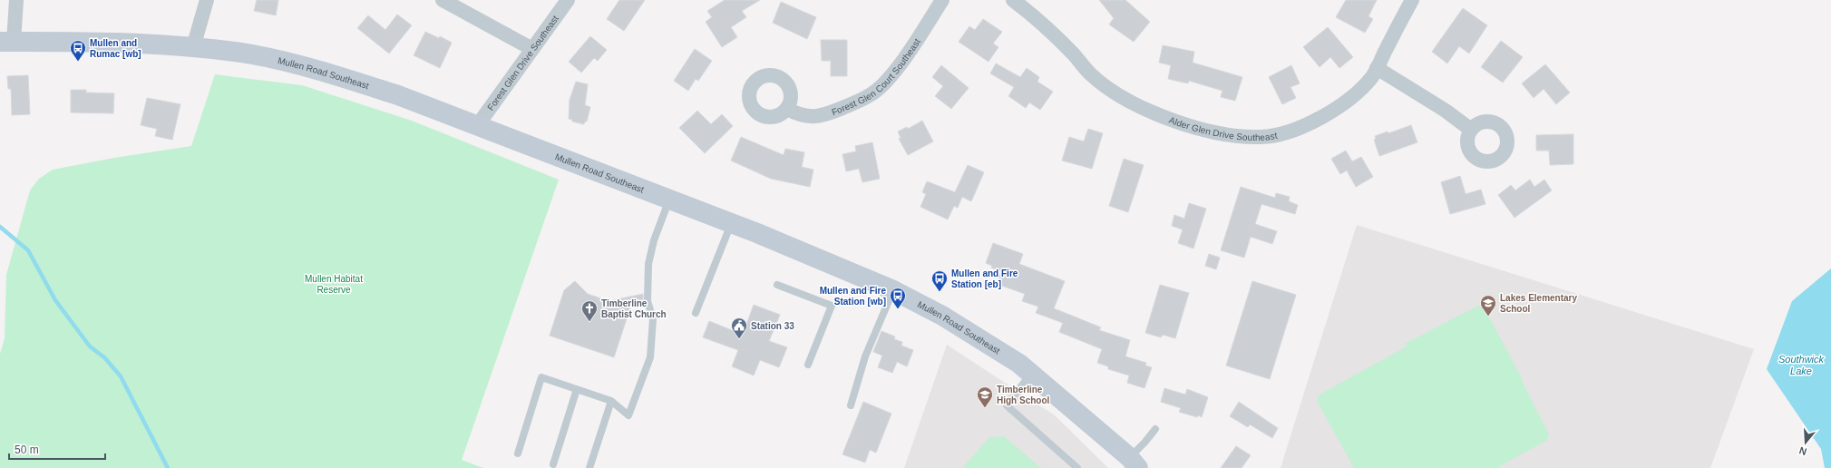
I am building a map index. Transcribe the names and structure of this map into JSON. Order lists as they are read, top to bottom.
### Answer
{
  "streets": {
    "street": [
      "Forest Glen Drive Southeast",
      "Mullen Road Southeast",
      "Forest Glen Court Southeast",
      "Alder Glen Drive Southeast"
    ]
  },
  "crossings": [
    ["Forest Glen Drive Southeast", "Mullen Road Southeast"]
  ],
  "water": ["Southwick Lake"],
  "parks": ["Mullen Habitat Reserve"],
  "places": {
    "bus stop": ["Mullen and Rumac [wb]", "Mullen and Fire Station [eb]", "Mullen and Fire Station [wb]"],
    "school or university": ["Lakes Elementary School", "Timberline High School"],
    "church": ["Timberline Baptist Church"],
    "public building": ["Station 33"]
  },
  "scale_bar": "50 m",
  "north": "bottom"
}
